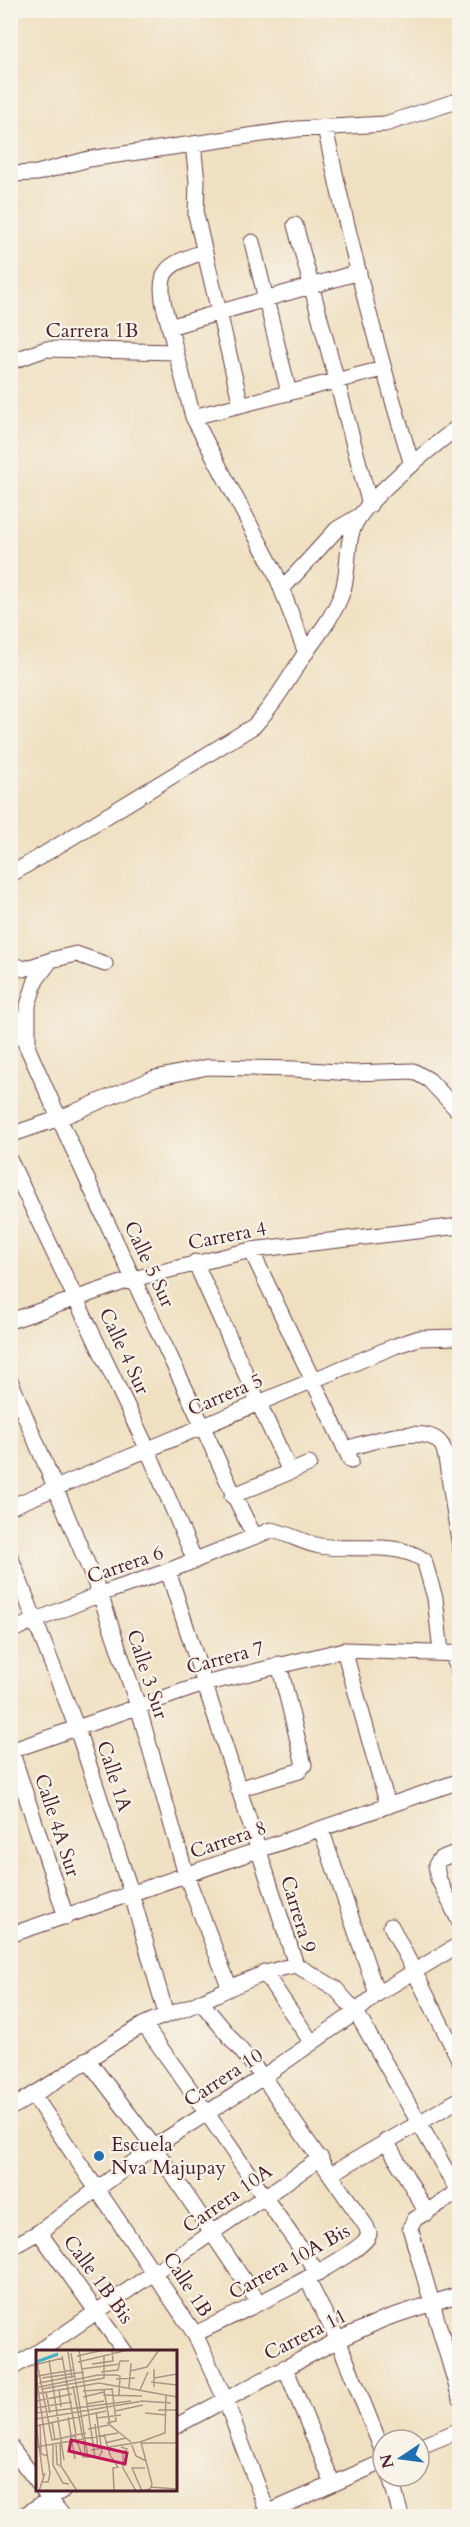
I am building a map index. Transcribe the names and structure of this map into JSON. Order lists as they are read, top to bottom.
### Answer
{
  "streets": {
    "street": [
      "Carrera 1B",
      "Carrera 4",
      "Calle 5 Sur",
      "Calle 4 Sur",
      "Carrera 5",
      "Carrera 6",
      "Carrera 7",
      "Calle 3 Sur",
      "Calle 1A",
      "Calle 4A Sur",
      "Carrera 8",
      "Carrera 9",
      "Carrera 10",
      "Carrera 10A",
      "Carrera 10A Bis",
      "Calle 1B Bis",
      "Calle 1B",
      "Carrera 11"
    ]
  },
  "crossings": [
    ["Carrera 4", "Calle 5 Sur"],
    ["Carrera 4", "Calle 4 Sur"],
    ["Calle 5 Sur", "Carrera 5"],
    ["Calle 5 Sur", "Carrera 6"],
    ["Calle 4 Sur", "Carrera 5"],
    ["Calle 4 Sur", "Carrera 6"],
    ["Carrera 5", "Calle 3 Sur"],
    ["Carrera 6", "Calle 3 Sur"],
    ["Carrera 6", "Calle 1A"],
    ["Carrera 6", "Carrera 9"],
    ["Carrera 7", "Calle 3 Sur"],
    ["Carrera 7", "Calle 1A"],
    ["Carrera 7", "Calle 4A Sur"],
    ["Carrera 7", "Carrera 9"],
    ["Calle 3 Sur", "Carrera 8"],
    ["Calle 3 Sur", "Carrera 9"],
    ["Calle 1A", "Carrera 8"],
    ["Calle 1A", "Carrera 9"],
    ["Calle 4A Sur", "Carrera 8"],
    ["Carrera 8", "Carrera 9"],
    ["Carrera 9", "Calle 1B"],
    ["Carrera 10", "Calle 1B Bis"],
    ["Carrera 10", "Calle 1B"],
    ["Carrera 10A", "Calle 1B Bis"],
    ["Carrera 10A", "Calle 1B"],
    ["Carrera 10A Bis", "Calle 1B"],
    ["Calle 1B", "Carrera 11"]
  ],
  "places": ["Escuela Nva Majupay"],
  "north": "left"
}
